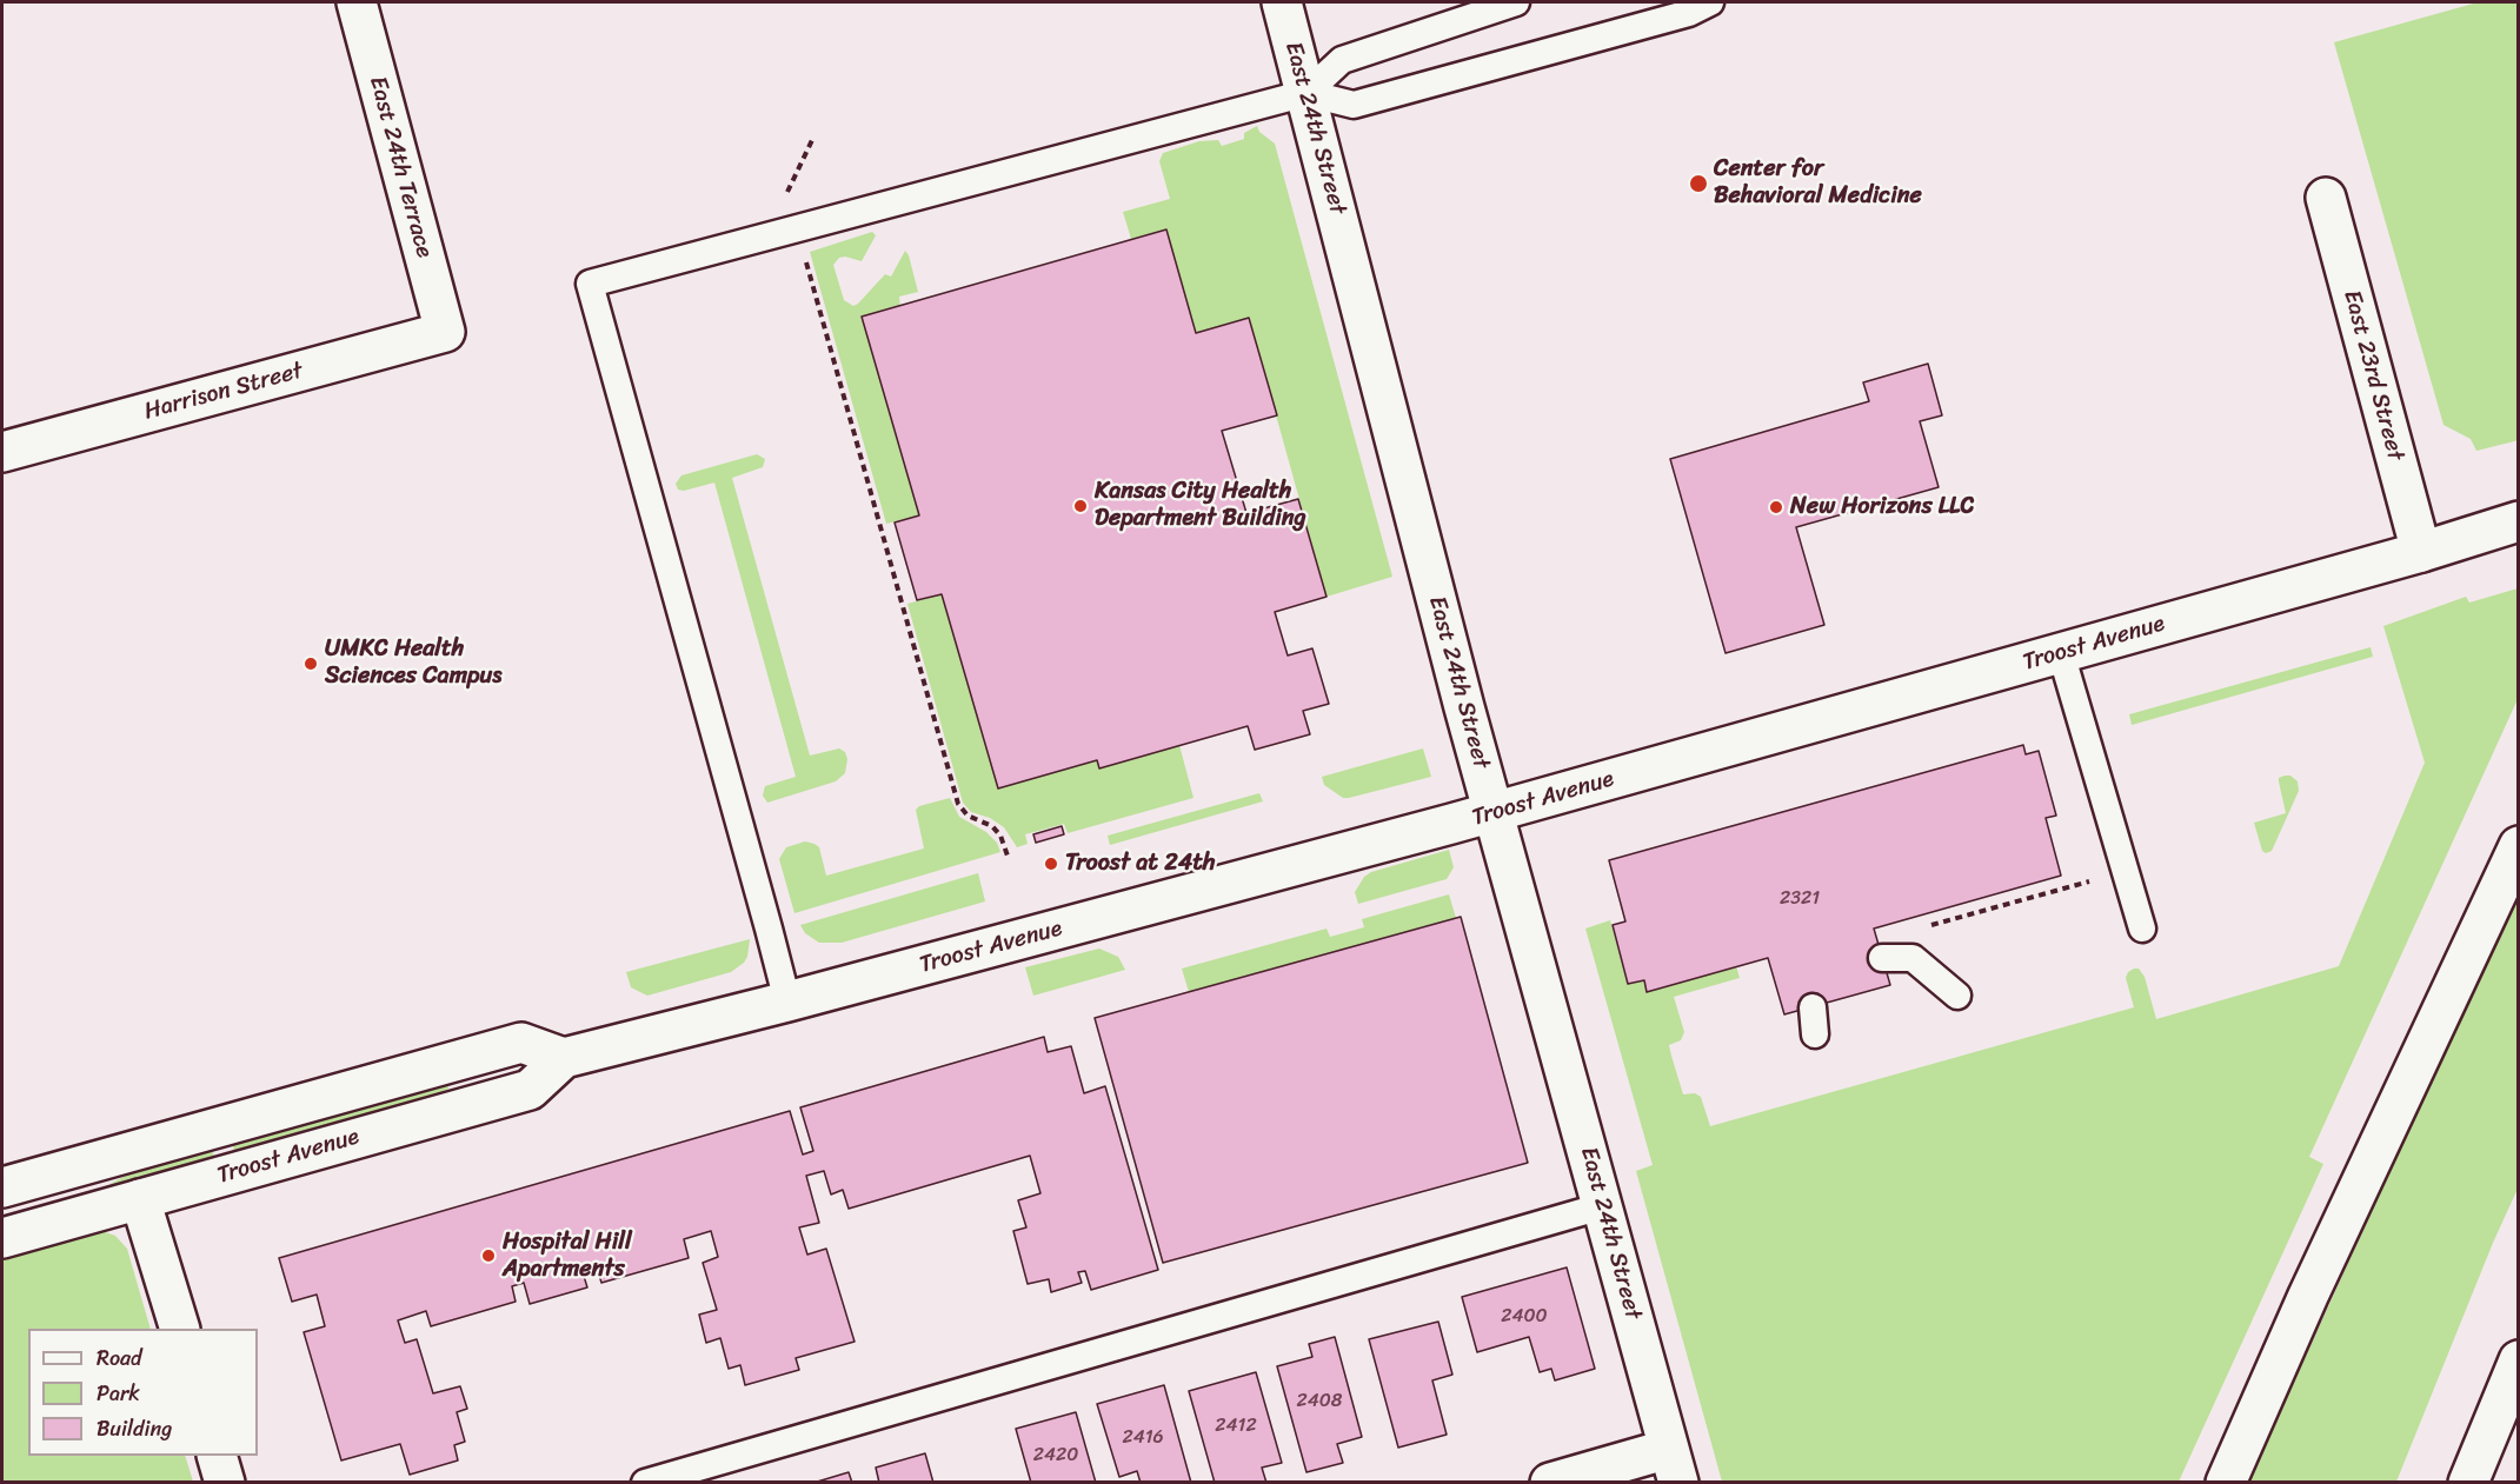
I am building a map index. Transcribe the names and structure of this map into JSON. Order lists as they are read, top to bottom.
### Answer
{
  "streets": {
    "main road": [
      "East 24th Street",
      "East 24th Terrace",
      "East 23rd Street",
      "Harrison Street",
      "Troost Avenue"
    ]
  },
  "crossings": [
    ["East 24th Street", "Troost Avenue"],
    ["East 24th Terrace", "Harrison Street"],
    ["East 23rd Street", "Troost Avenue"]
  ],
  "places": [
    "Center for Behavioral Medicine",
    "Kansas City Health Department Building",
    "New Horizons LLC",
    "UMKC Health Sciences Campus",
    "Troost at 24th",
    "Hospital Hill Apartments"
  ],
  "house_numbers": [
    "2321",
    "2400",
    "2408",
    "2412",
    "2416",
    "2420"
  ],
  "legend": ["Road", "Park", "Building"]
}
